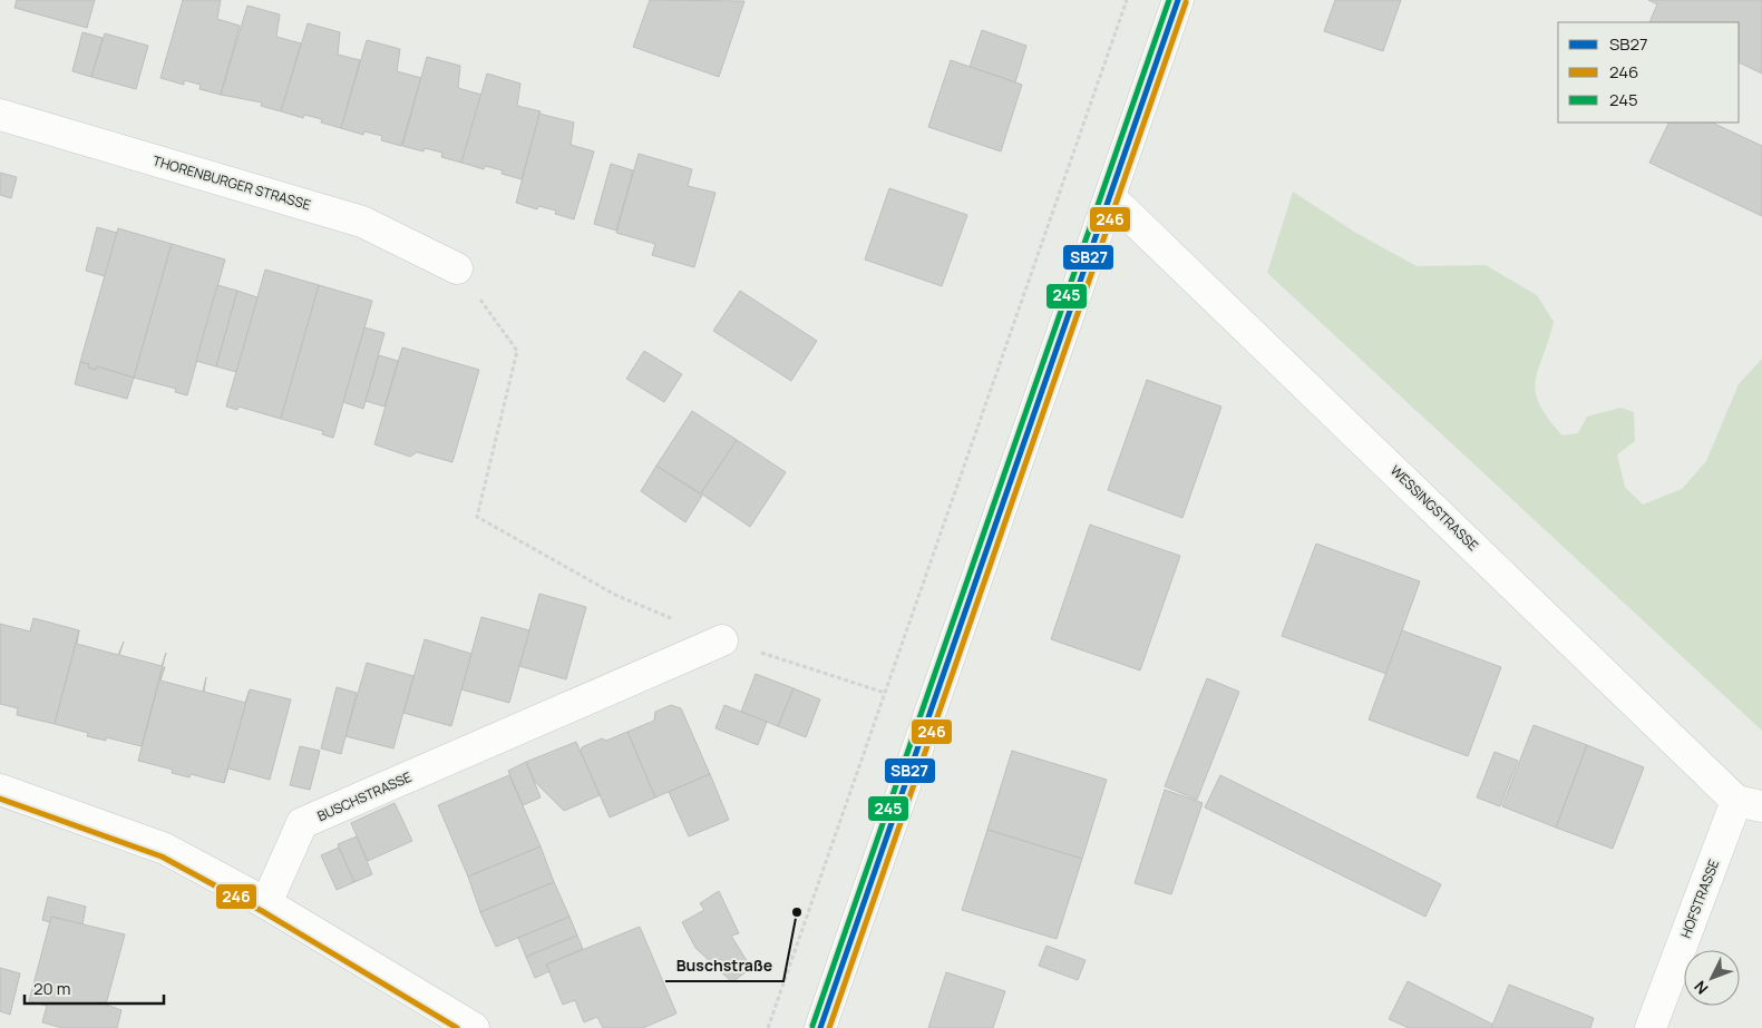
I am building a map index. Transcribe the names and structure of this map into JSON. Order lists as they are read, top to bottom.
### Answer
{
  "streets": {
    "street": [
      "THORENBURGER STRASSE",
      "WESSINGSTRASSE",
      "BUSCHSTRASSE",
      "HOFSTRASSE"
    ]
  },
  "crossings": [
    ["WESSINGSTRASSE", "HOFSTRASSE"]
  ],
  "places": ["Buschstraße"],
  "lines": ["transit line SB27", "transit line 245", "transit line 246"],
  "legend": ["SB27", "246", "245"],
  "scale_bar": "20 m",
  "north": "bottom left"
}
